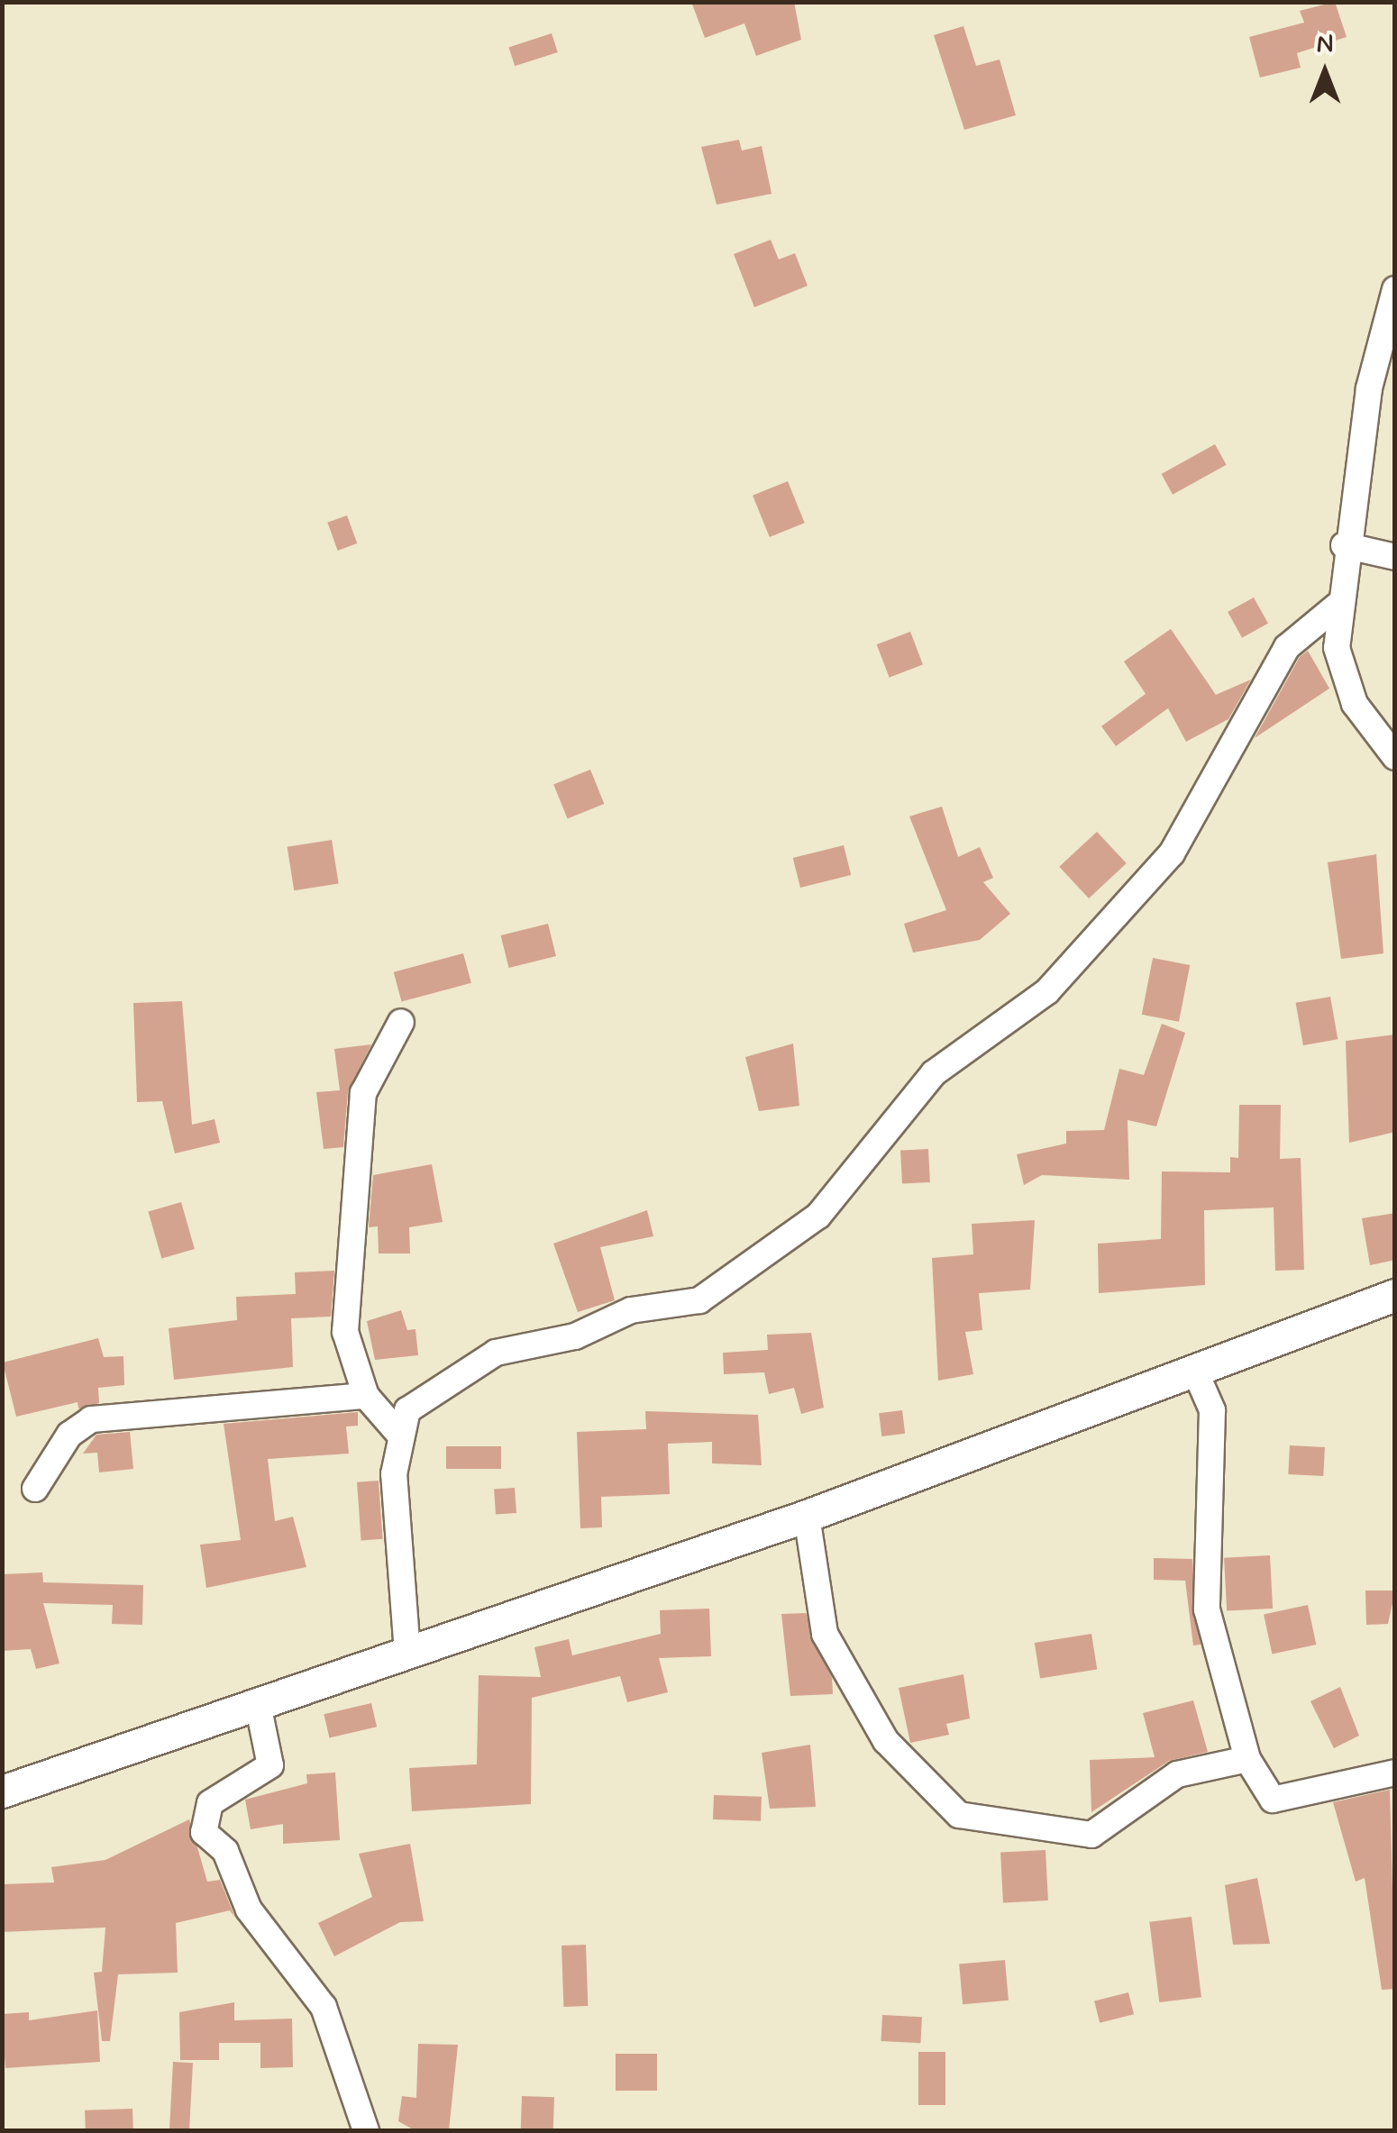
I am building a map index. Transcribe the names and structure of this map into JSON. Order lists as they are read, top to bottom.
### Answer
{
  "north": "top"
}
